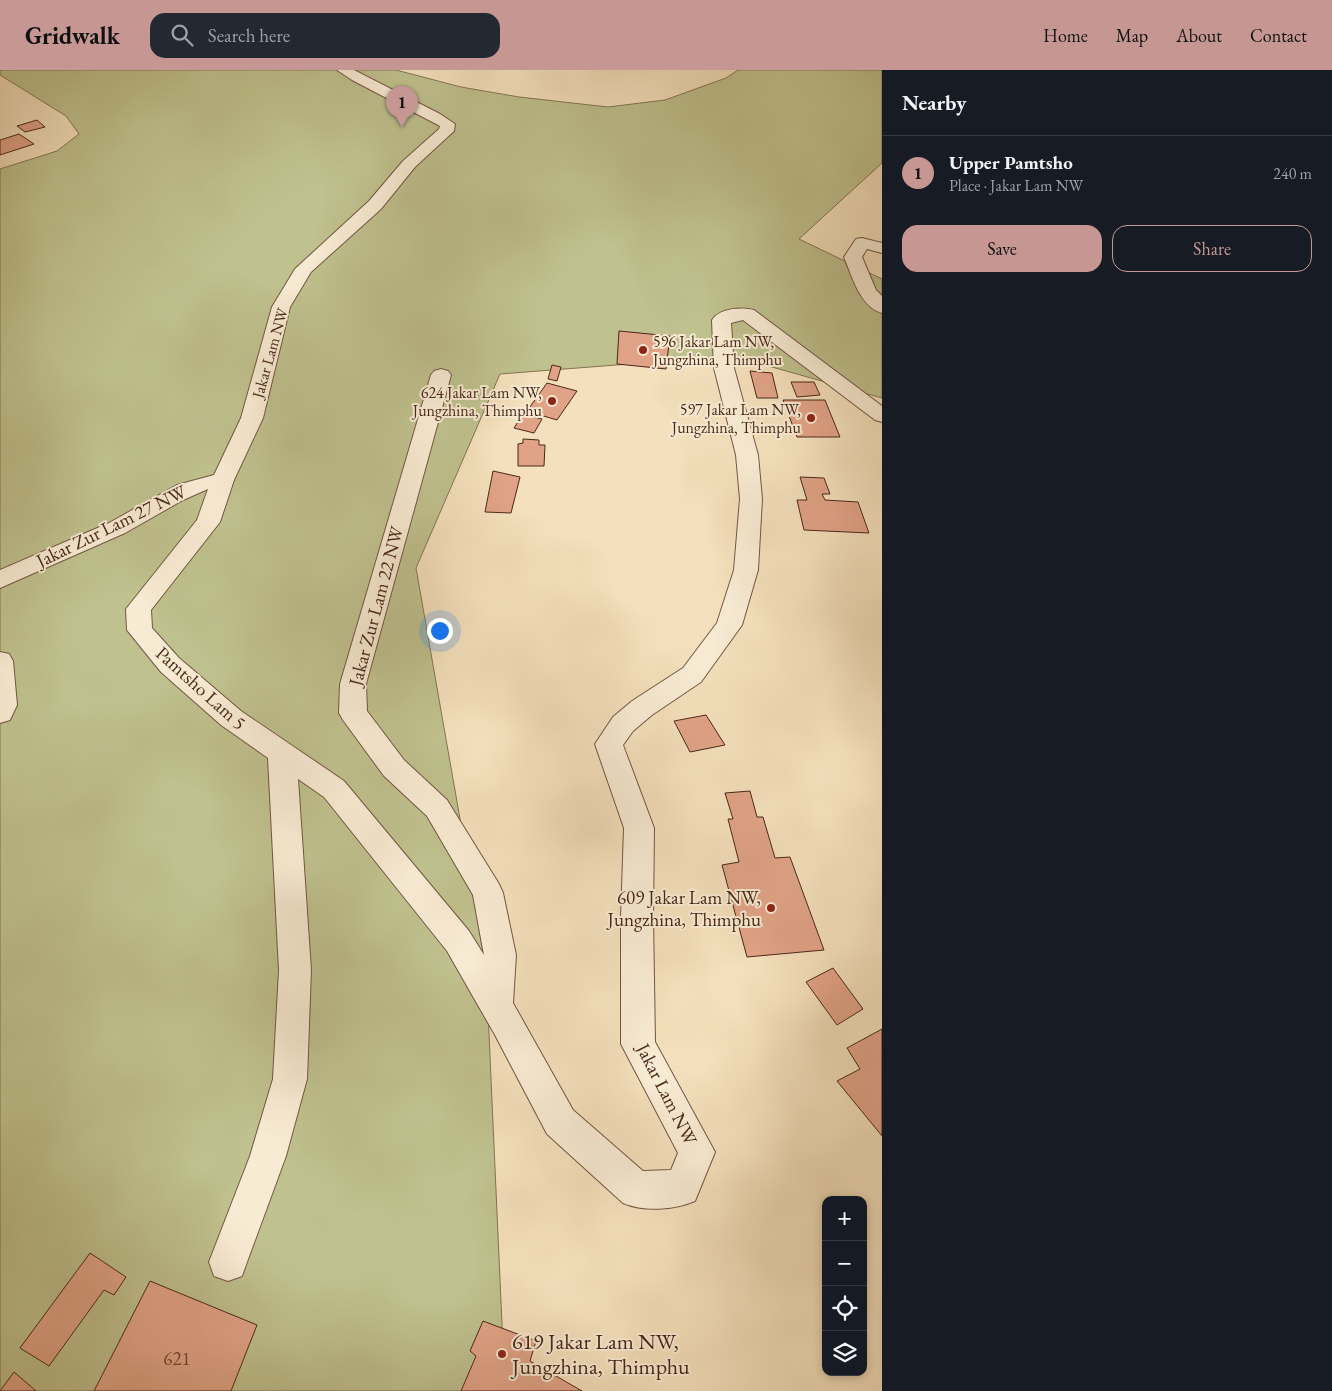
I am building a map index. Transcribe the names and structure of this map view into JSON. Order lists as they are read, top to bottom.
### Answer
{
  "streets": {
    "street": [
      "Jakar Lam NW",
      "Jakar Zur Lam 27 NW",
      "Jakar Zur Lam 22 NW",
      "Pamtsho Lam 5"
    ]
  },
  "crossings": [
    ["Jakar Lam NW", "Jakar Zur Lam 27 NW"],
    ["Jakar Lam NW", "Jakar Zur Lam 22 NW"],
    ["Jakar Lam NW", "Pamtsho Lam 5"]
  ],
  "places": [
    "596 Jakar Lam NW, Jungzhina, Thimphu",
    "624 Jakar Lam NW, Jungzhina, Thimphu",
    "597 Jakar Lam NW, Jungzhina, Thimphu",
    "609 Jakar Lam NW, Jungzhina, Thimphu",
    "619 Jakar Lam NW, Jungzhina, Thimphu"
  ],
  "house_numbers": ["621"],
  "page": {
    "header": "Gridwalk",
    "search": "Search here",
    "nav": [
      "Home",
      "Map",
      "About",
      "Contact"
    ],
    "heading": "Nearby",
    "pins": "1",
    "list": [
      {
        "mark": "1",
        "name": "Upper Pamtsho",
        "note": "Place · Jakar Lam NW",
        "value": "240 m"
      }
    ],
    "buttons": ["Save", "Share"],
    "map_buttons": ["+", "−"]
  }
}
